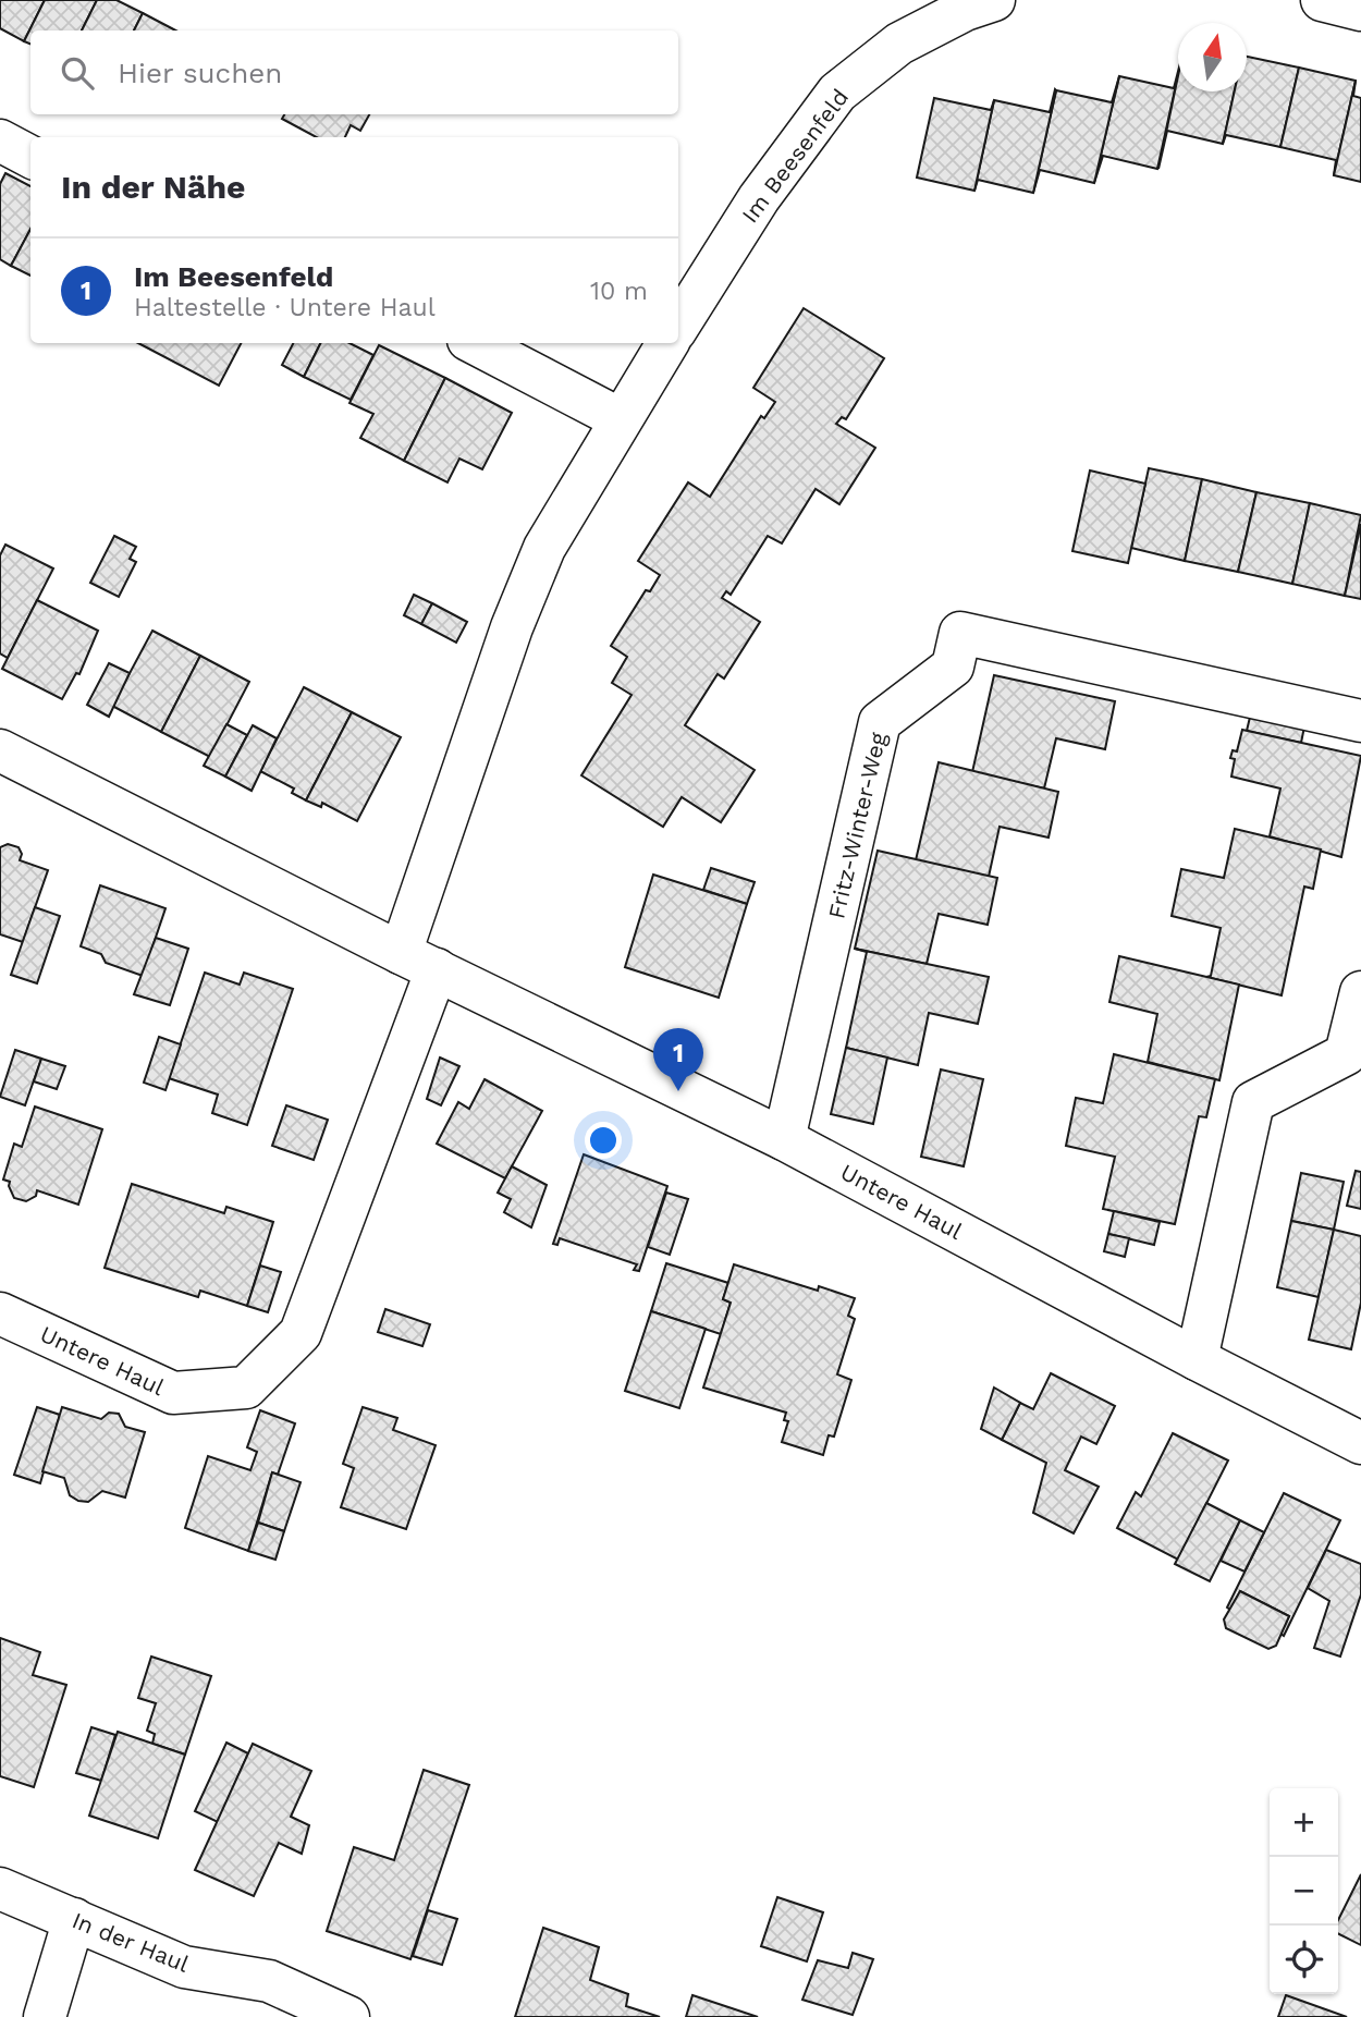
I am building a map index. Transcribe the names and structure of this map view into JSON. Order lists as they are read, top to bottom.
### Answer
{
  "streets": {
    "street": [
      "Im Beesenfeld",
      "Fritz-Winter-Weg",
      "Untere Haul",
      "In der Haul"
    ]
  },
  "crossings": [
    ["Fritz-Winter-Weg", "Untere Haul"]
  ],
  "north": "top",
  "page": {
    "search": "Hier suchen",
    "heading": "In der Nähe",
    "list": [
      {
        "mark": "1",
        "name": "Im Beesenfeld",
        "note": "Haltestelle · Untere Haul",
        "value": "10 m"
      }
    ],
    "pins": "1",
    "map_buttons": ["+", "−"]
  }
}
